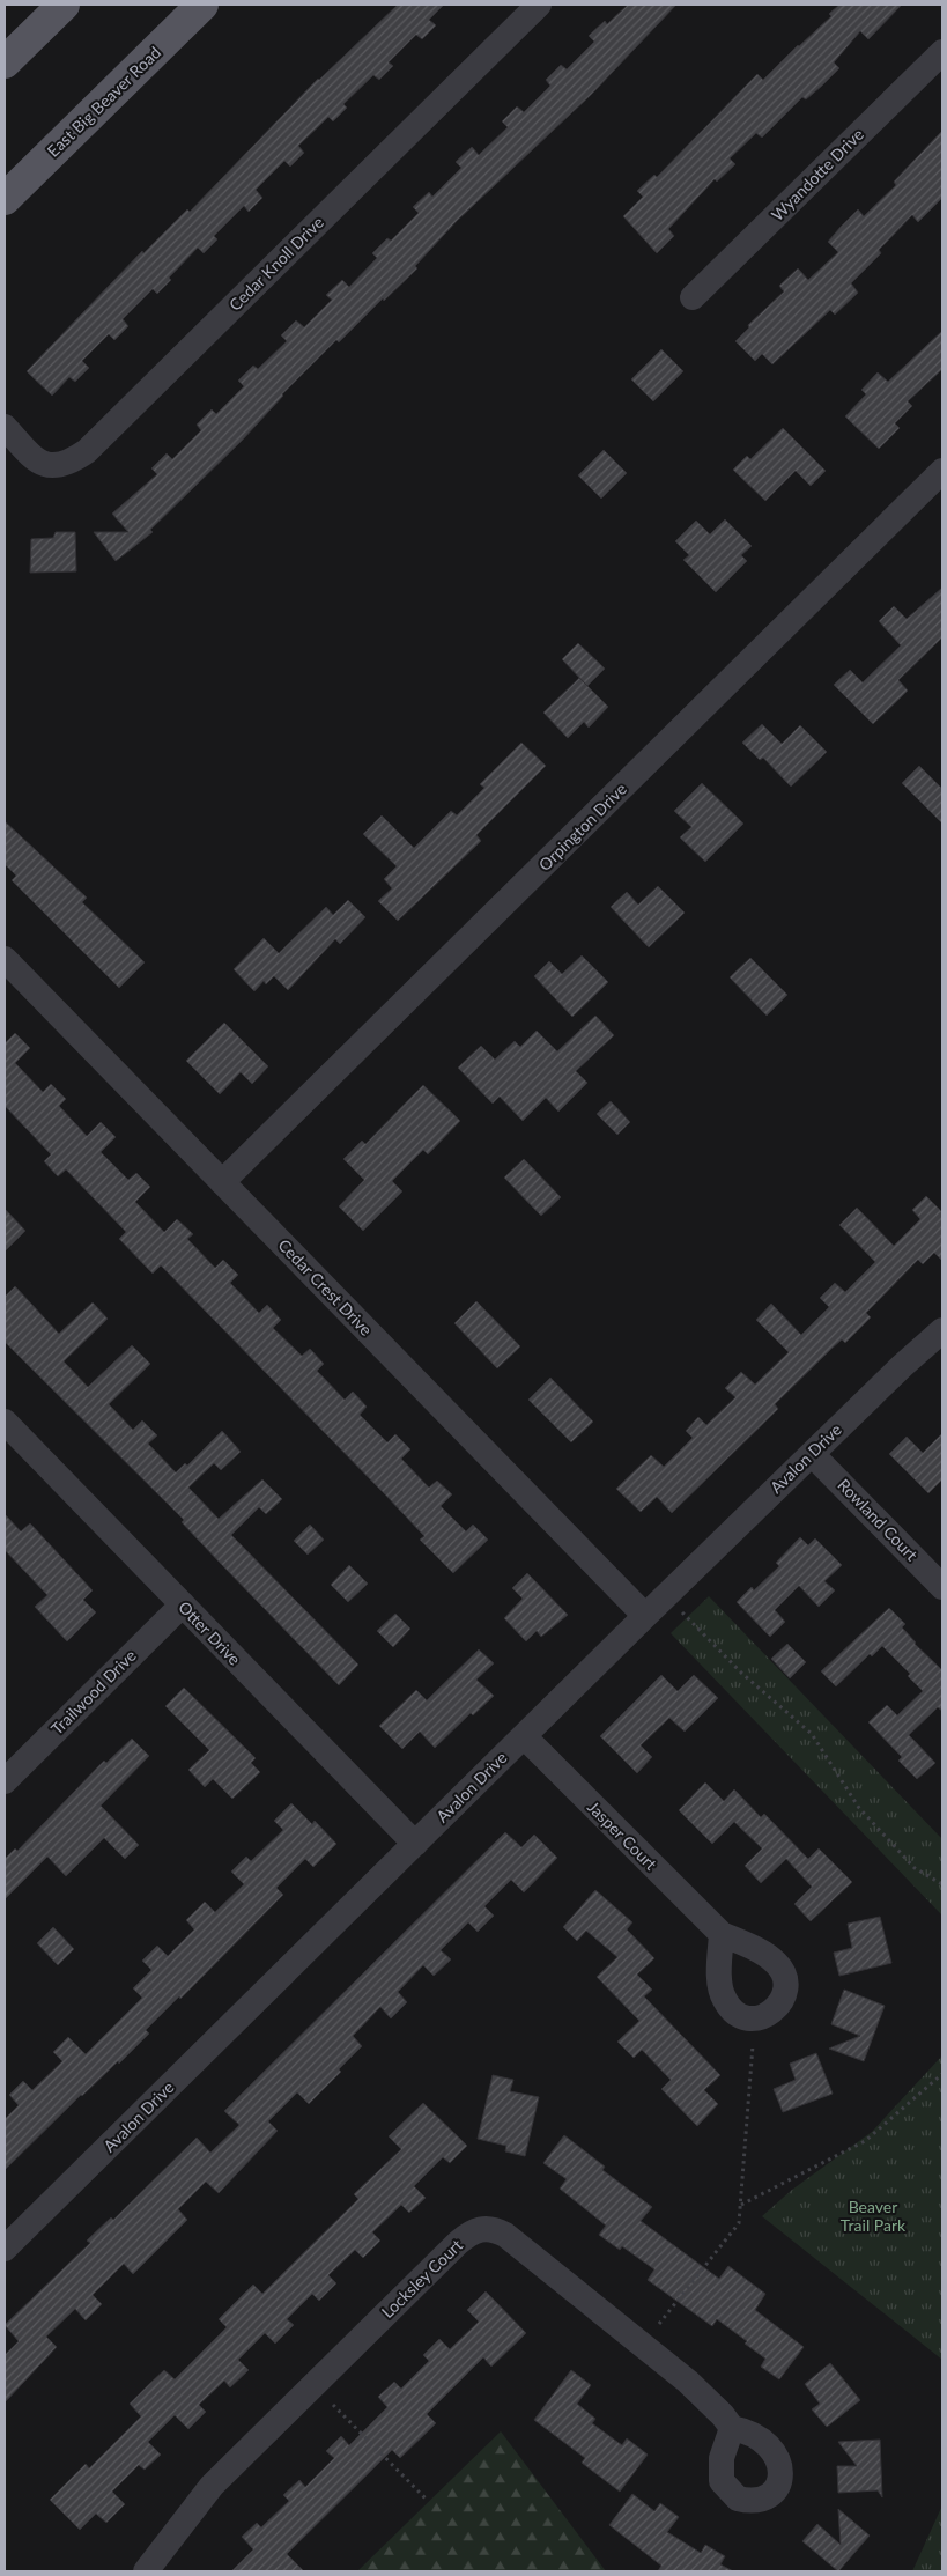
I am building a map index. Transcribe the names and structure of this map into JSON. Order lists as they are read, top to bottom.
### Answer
{
  "streets": {
    "main road": ["East Big Beaver Road"],
    "street": [
      "Wyandotte Drive",
      "Cedar Knoll Drive",
      "Orpington Drive",
      "Cedar Crest Drive",
      "Avalon Drive",
      "Rowland Court",
      "Otter Drive",
      "Trailwood Drive",
      "Jasper Court",
      "Locksley Court"
    ]
  },
  "crossings": [
    ["Orpington Drive", "Cedar Crest Drive"],
    ["Cedar Crest Drive", "Avalon Drive"],
    ["Avalon Drive", "Rowland Court"],
    ["Avalon Drive", "Otter Drive"],
    ["Avalon Drive", "Jasper Court"],
    ["Otter Drive", "Trailwood Drive"]
  ],
  "parks": ["Beaver Trail Park"]
}
